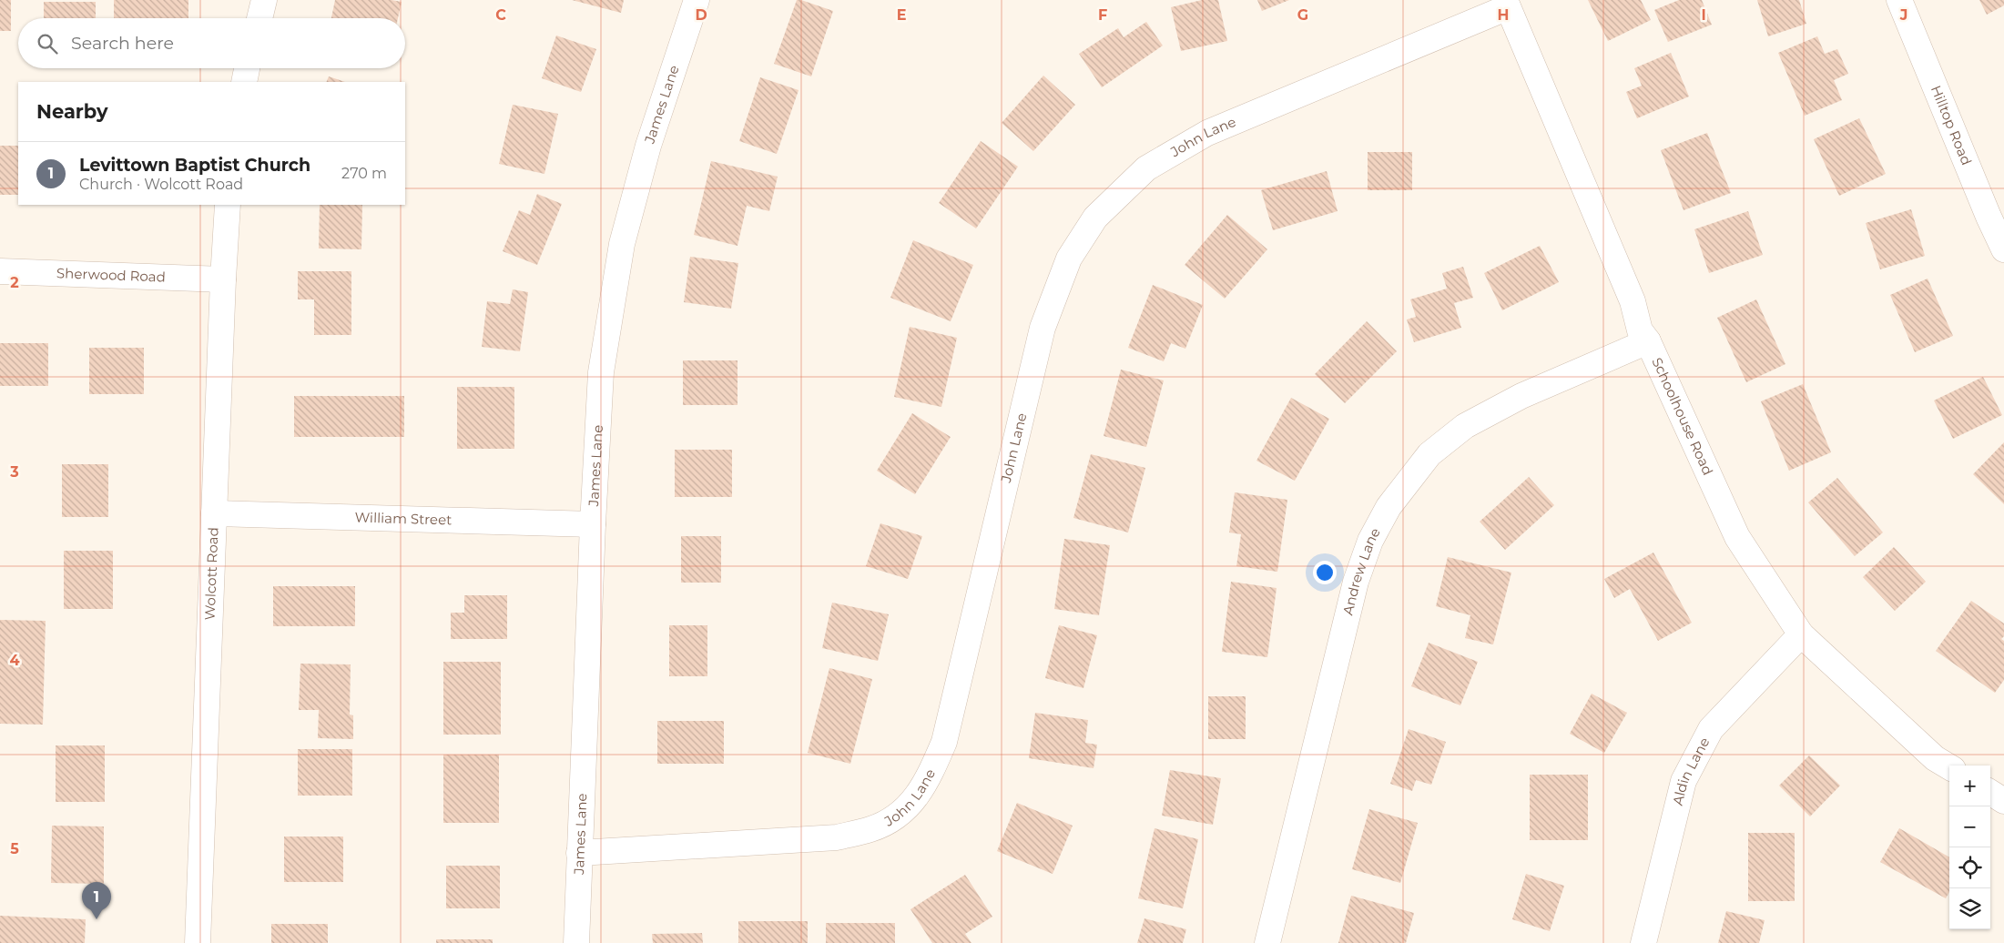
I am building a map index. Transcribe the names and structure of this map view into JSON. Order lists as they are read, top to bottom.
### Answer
{
  "streets": {
    "street": [
      "James Lane",
      "Hilltop Road",
      "John Lane",
      "Sherwood Road",
      "Schoolhouse Road",
      "William Street",
      "Andrew Lane",
      "Wolcott Road",
      "Aldin Lane"
    ]
  },
  "crossings": [
    ["James Lane", "John Lane"],
    ["James Lane", "William Street"],
    ["John Lane", "Schoolhouse Road"],
    ["Sherwood Road", "Wolcott Road"],
    ["Schoolhouse Road", "Andrew Lane"],
    ["Schoolhouse Road", "Aldin Lane"],
    ["William Street", "Wolcott Road"]
  ],
  "page": {
    "search": "Search here",
    "heading": "Nearby",
    "list": [
      {
        "mark": "1",
        "name": "Levittown Baptist Church",
        "note": "Church · Wolcott Road",
        "value": "270 m"
      }
    ],
    "map_buttons": ["+", "−"],
    "pins": "1"
  },
  "grid": {
    "columns": [
      "C",
      "D",
      "E",
      "F",
      "G",
      "H",
      "I",
      "J"
    ],
    "rows": [
      "2",
      "3",
      "4",
      "5"
    ]
  }
}
